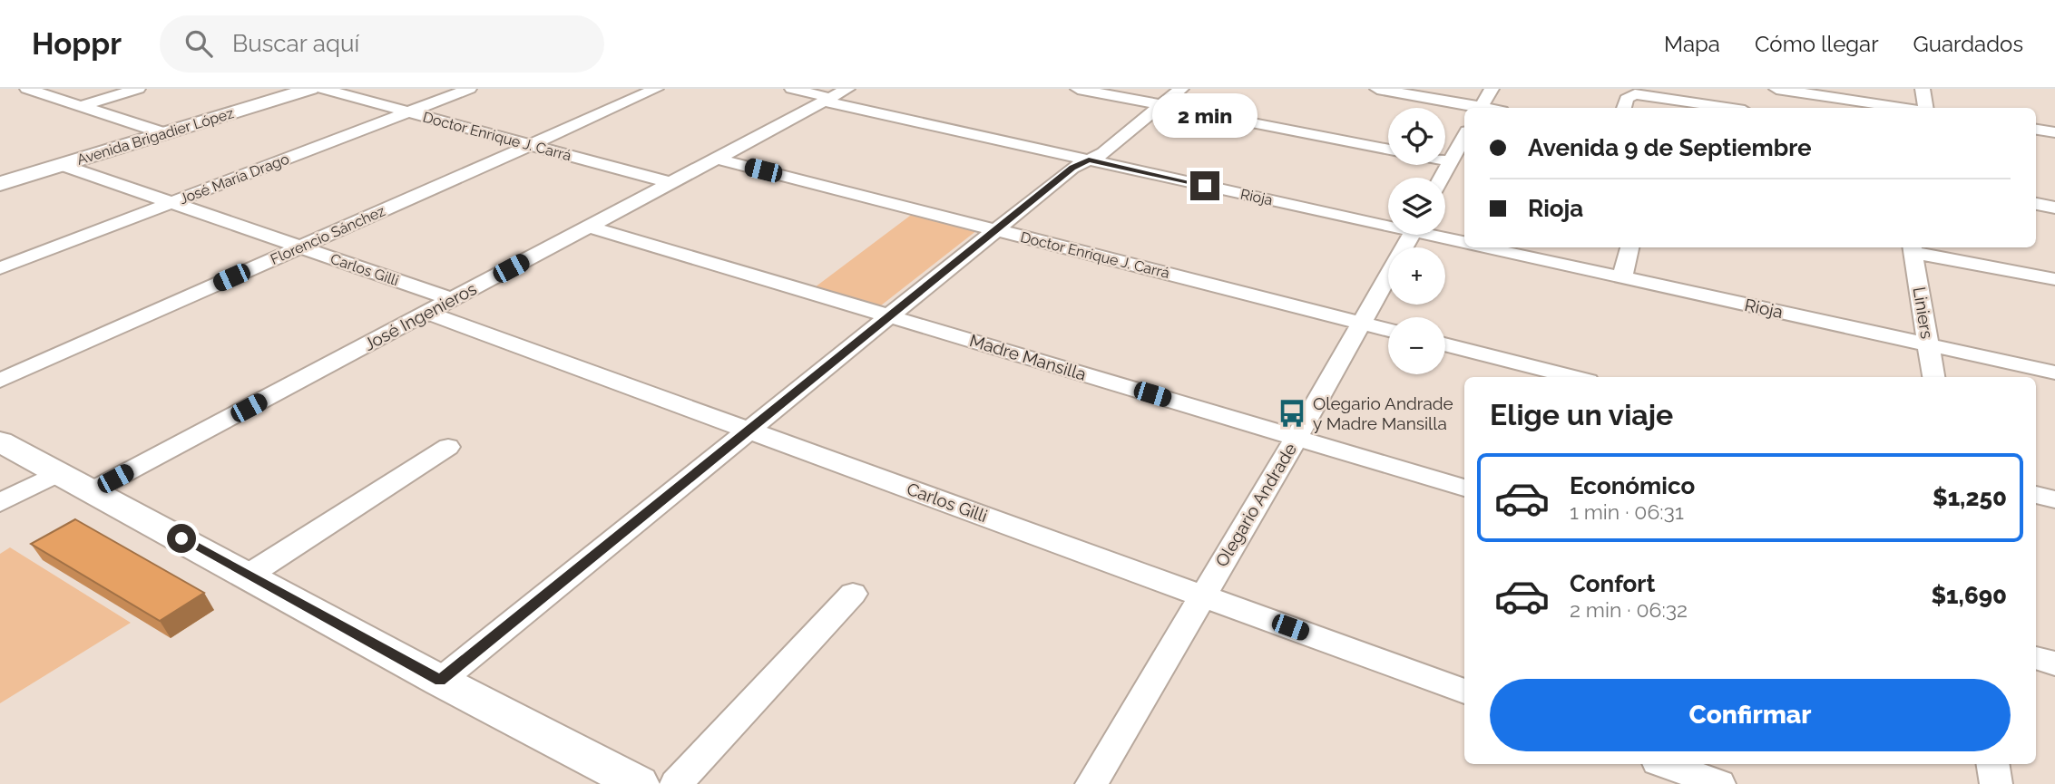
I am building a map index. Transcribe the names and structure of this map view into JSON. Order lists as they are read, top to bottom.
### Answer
{
  "streets": {
    "street": [
      "Avenida Brigadier López",
      "Doctor Enrique J. Carrá",
      "José María Drago",
      "Rioja",
      "Florencio Sánchez",
      "Carlos Gilli",
      "Liniers",
      "José Ingenieros",
      "Madre Mansilla",
      "Olegario Andrade"
    ]
  },
  "crossings": [
    ["Avenida Brigadier López", "Carlos Gilli"],
    ["Doctor Enrique J. Carrá", "José María Drago"],
    ["Doctor Enrique J. Carrá", "Florencio Sánchez"],
    ["Doctor Enrique J. Carrá", "José Ingenieros"],
    ["Doctor Enrique J. Carrá", "Olegario Andrade"],
    ["José María Drago", "Carlos Gilli"],
    ["Rioja", "Liniers"],
    ["Rioja", "José Ingenieros"],
    ["Florencio Sánchez", "Carlos Gilli"],
    ["Carlos Gilli", "José Ingenieros"],
    ["Carlos Gilli", "Olegario Andrade"],
    ["José Ingenieros", "Madre Mansilla"],
    ["Madre Mansilla", "Olegario Andrade"]
  ],
  "places": {
    "bus stop": ["Olegario Andrade y Madre Mansilla"]
  },
  "page": {
    "header": "Hoppr",
    "search": "Buscar aquí",
    "nav": ["Mapa", "Cómo llegar", "Guardados"],
    "bubble": "2 min",
    "map_buttons": ["+", "−"],
    "banner": ["Avenida 9 de Septiembre", "Rioja"],
    "heading": "Elige un viaje",
    "list": [
      {
        "name": "Económico",
        "note": "1 min · 06:31",
        "value": "$1,250"
      },
      {
        "name": "Confort",
        "note": "2 min · 06:32",
        "value": "$1,690"
      }
    ],
    "buttons": "Confirmar"
  }
}
